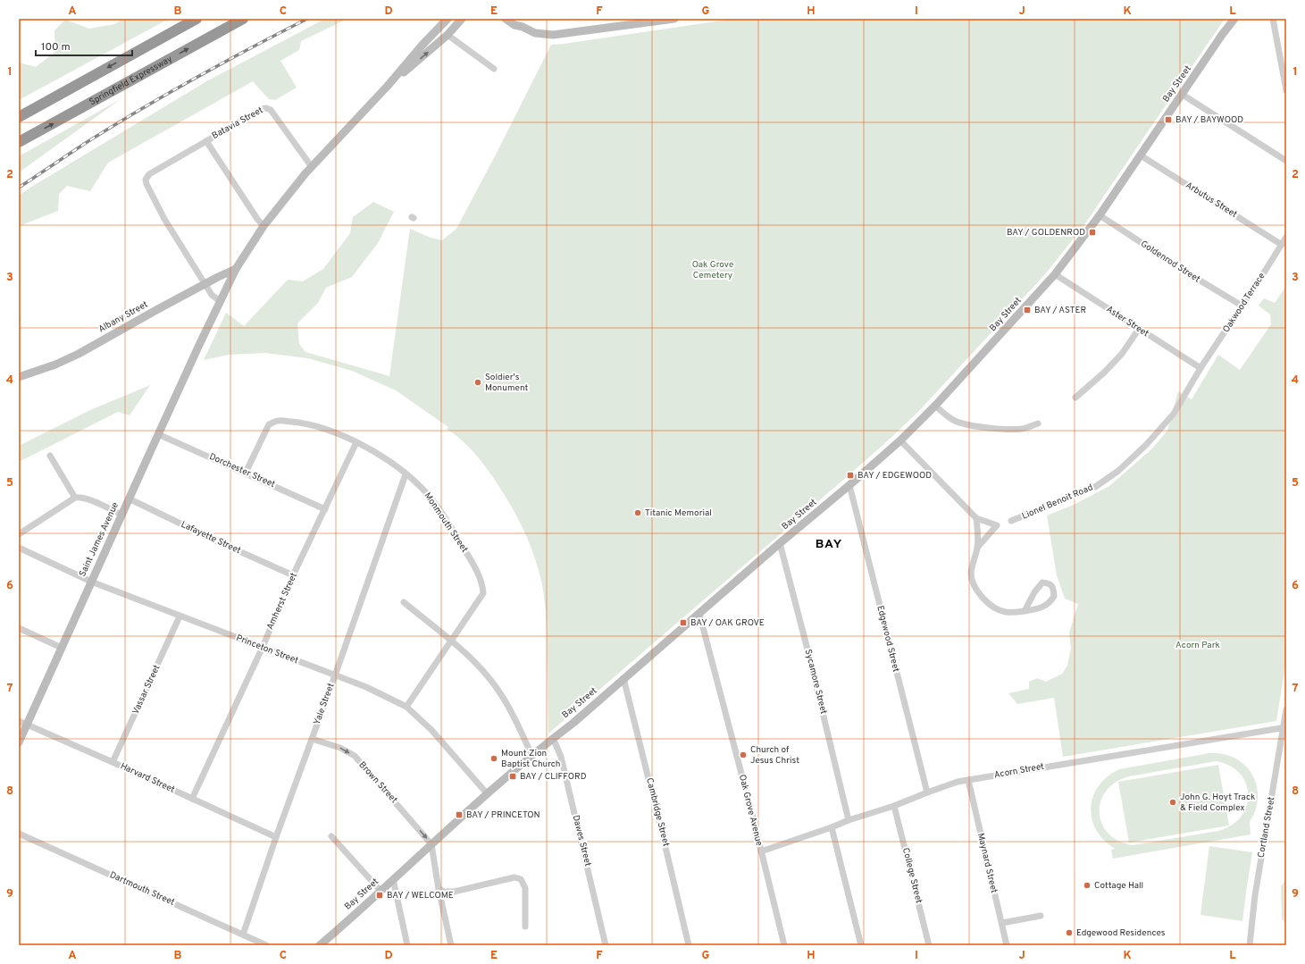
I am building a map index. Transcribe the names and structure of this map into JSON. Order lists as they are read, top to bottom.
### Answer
{
  "streets": {
    "highway": ["Springfield Expressway"],
    "main road": ["Bay Street", "Albany Street", "Saint James Avenue"],
    "street": [
      "Batavia Street",
      "Arbutus Street",
      "Goldenrod Street",
      "Oakwood Terrace",
      "Aster Street",
      "Dorchester Street",
      "Lionel Benoit Road",
      "Monmouth Street",
      "Lafayette Street",
      "Amherst Street",
      "Edgewood Street",
      "Princeton Street",
      "Sycamore Street",
      "Vassar Street",
      "Yale Street",
      "Acorn Street",
      "Harvard Street",
      "Brown Street",
      "Oak Grove Avenue",
      "Cambridge Street",
      "Cortland Street",
      "Dawes Street",
      "Maynard Street",
      "College Street",
      "Dartmouth Street"
    ]
  },
  "crossings": [
    ["Bay Street", "Arbutus Street"],
    ["Bay Street", "Goldenrod Street"],
    ["Bay Street", "Aster Street"],
    ["Bay Street", "Edgewood Street"],
    ["Bay Street", "Princeton Street"],
    ["Bay Street", "Sycamore Street"],
    ["Bay Street", "Brown Street"],
    ["Bay Street", "Oak Grove Avenue"],
    ["Bay Street", "Cambridge Street"],
    ["Bay Street", "Dawes Street"],
    ["Batavia Street", "Albany Street"],
    ["Batavia Street", "Saint James Avenue"],
    ["Arbutus Street", "Oakwood Terrace"],
    ["Goldenrod Street", "Oakwood Terrace"],
    ["Oakwood Terrace", "Aster Street"],
    ["Oakwood Terrace", "Lionel Benoit Road"],
    ["Albany Street", "Saint James Avenue"],
    ["Aster Street", "Lionel Benoit Road"],
    ["Dorchester Street", "Monmouth Street"],
    ["Dorchester Street", "Saint James Avenue"],
    ["Dorchester Street", "Amherst Street"],
    ["Monmouth Street", "Amherst Street"],
    ["Monmouth Street", "Princeton Street"],
    ["Monmouth Street", "Yale Street"],
    ["Lafayette Street", "Saint James Avenue"],
    ["Lafayette Street", "Amherst Street"],
    ["Saint James Avenue", "Princeton Street"],
    ["Saint James Avenue", "Harvard Street"],
    ["Amherst Street", "Princeton Street"],
    ["Amherst Street", "Harvard Street"],
    ["Edgewood Street", "Acorn Street"],
    ["Princeton Street", "Vassar Street"],
    ["Princeton Street", "Yale Street"],
    ["Sycamore Street", "Acorn Street"],
    ["Vassar Street", "Harvard Street"],
    ["Yale Street", "Harvard Street"],
    ["Yale Street", "Brown Street"],
    ["Yale Street", "Dartmouth Street"],
    ["Acorn Street", "Oak Grove Avenue"],
    ["Acorn Street", "Cortland Street"],
    ["Acorn Street", "Maynard Street"],
    ["Acorn Street", "College Street"]
  ],
  "one_way": ["Brown Street"],
  "districts": ["BAY"],
  "parks": ["Oak Grove Cemetery", "Acorn Park"],
  "places": {
    "transit": [
      "BAY / BAYWOOD",
      "BAY / GOLDENROD",
      "BAY / ASTER",
      "BAY / EDGEWOOD",
      "BAY / OAK GROVE",
      "BAY / CLIFFORD",
      "BAY / PRINCETON",
      "BAY / WELCOME"
    ],
    "other": [
      "Soldier's Monument",
      "Titanic Memorial",
      "Church of Jesus Christ",
      "Mount Zion Baptist Church",
      "John G. Hoyt Track & Field Complex",
      "Cottage Hall",
      "Edgewood Residences"
    ]
  },
  "scale_bar": "100 m",
  "grid": {
    "columns": [
      "A",
      "B",
      "C",
      "D",
      "E",
      "F",
      "G",
      "H",
      "I",
      "J",
      "K",
      "L"
    ],
    "rows": [
      "1",
      "2",
      "3",
      "4",
      "5",
      "6",
      "7",
      "8",
      "9"
    ]
  }
}
